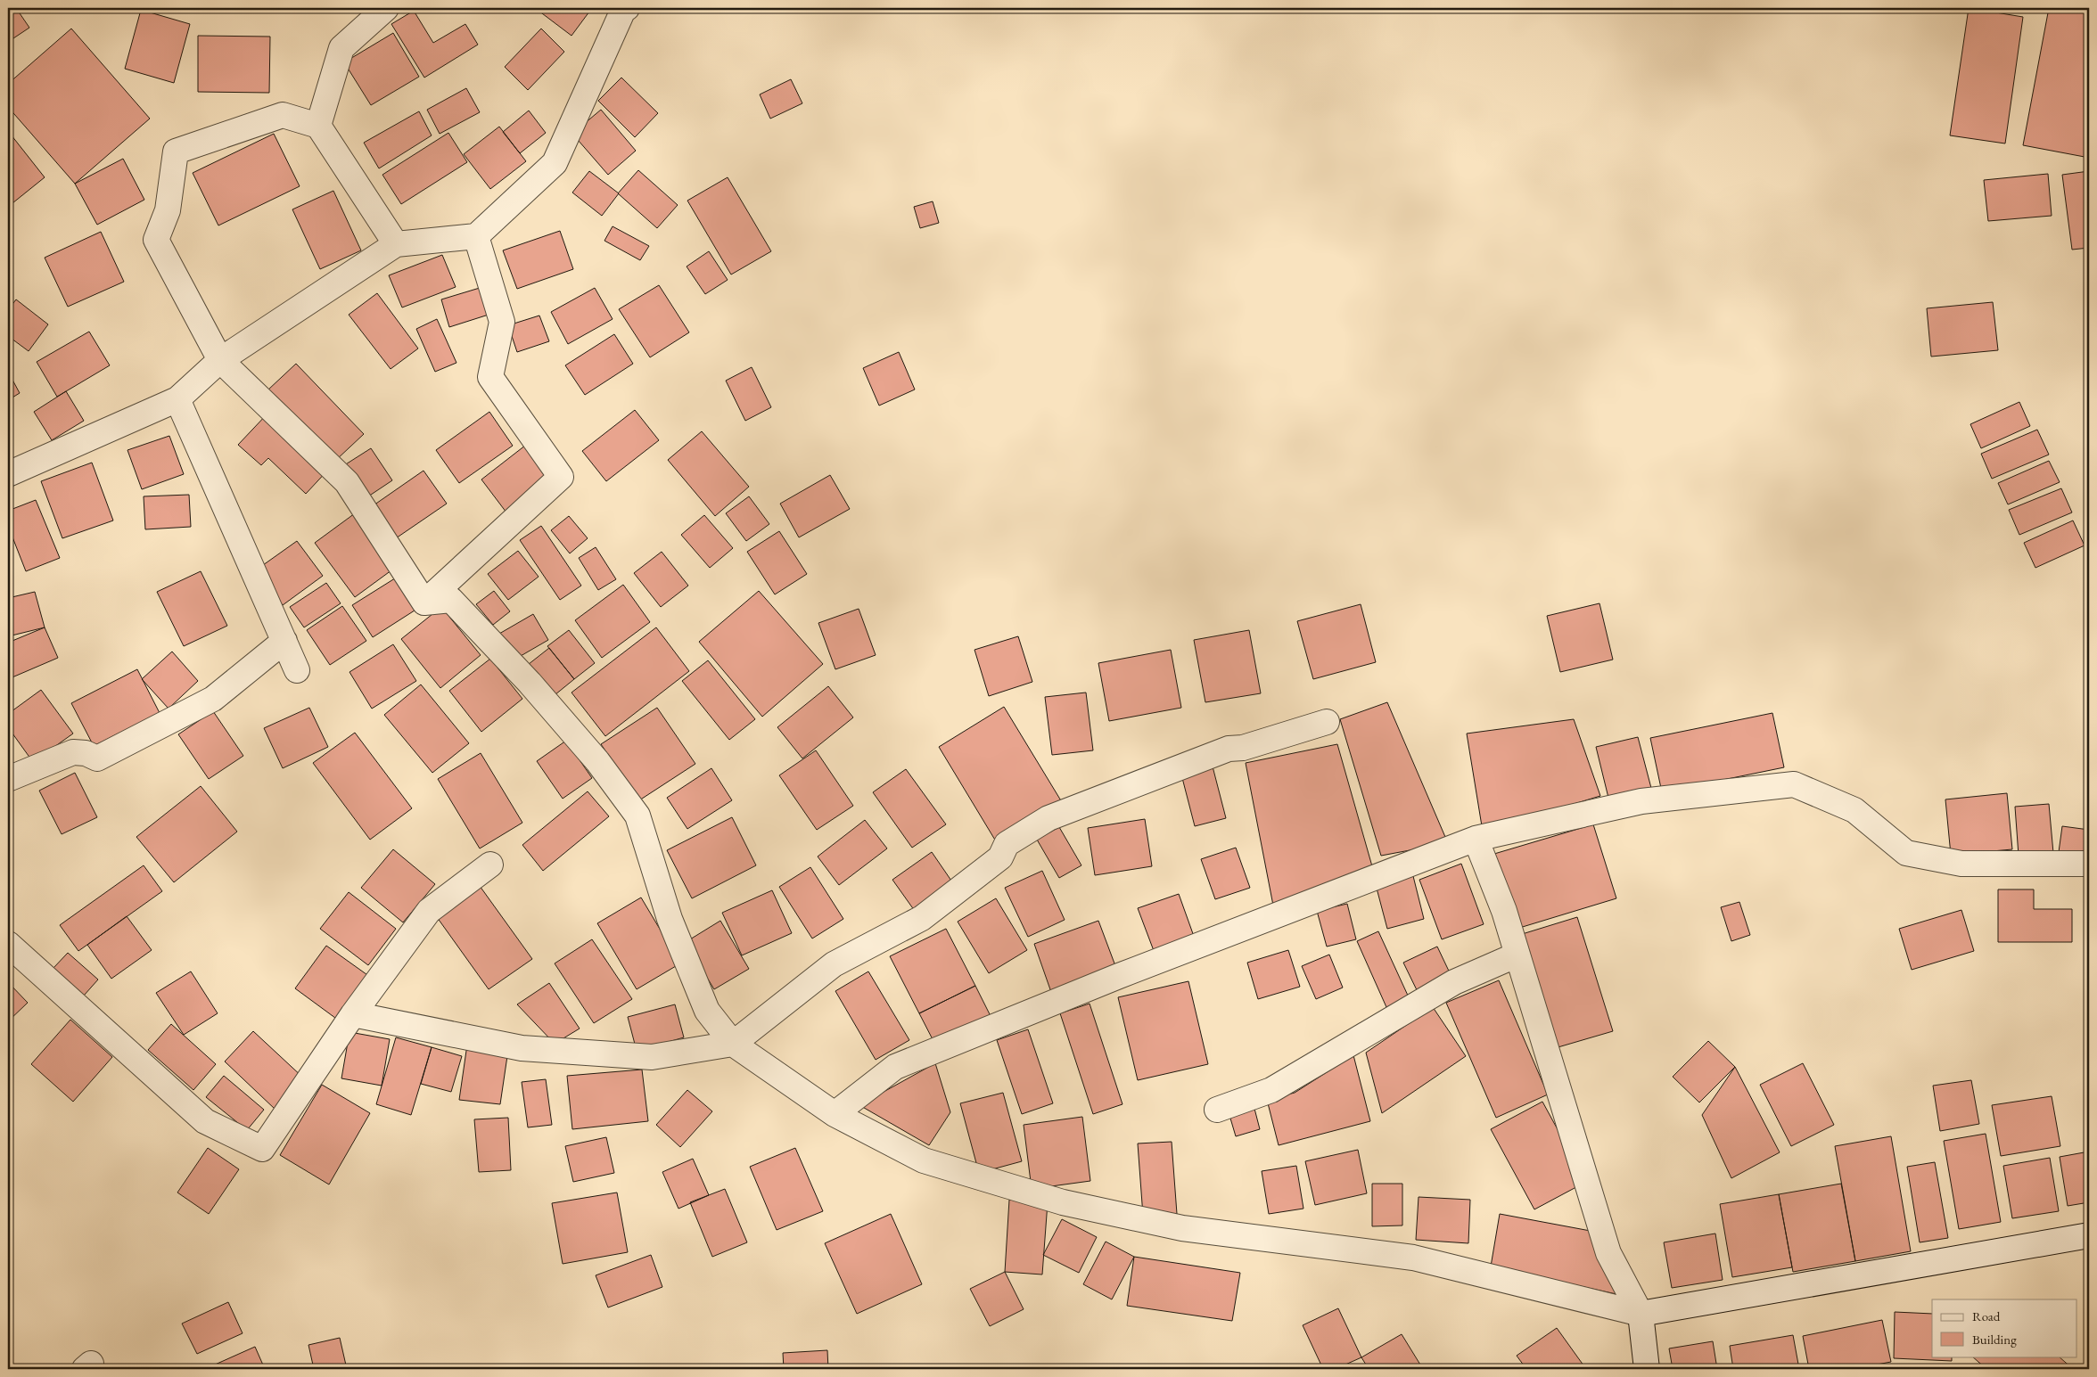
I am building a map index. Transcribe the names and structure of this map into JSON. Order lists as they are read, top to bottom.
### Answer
{
  "legend": ["Road", "Building"]
}
